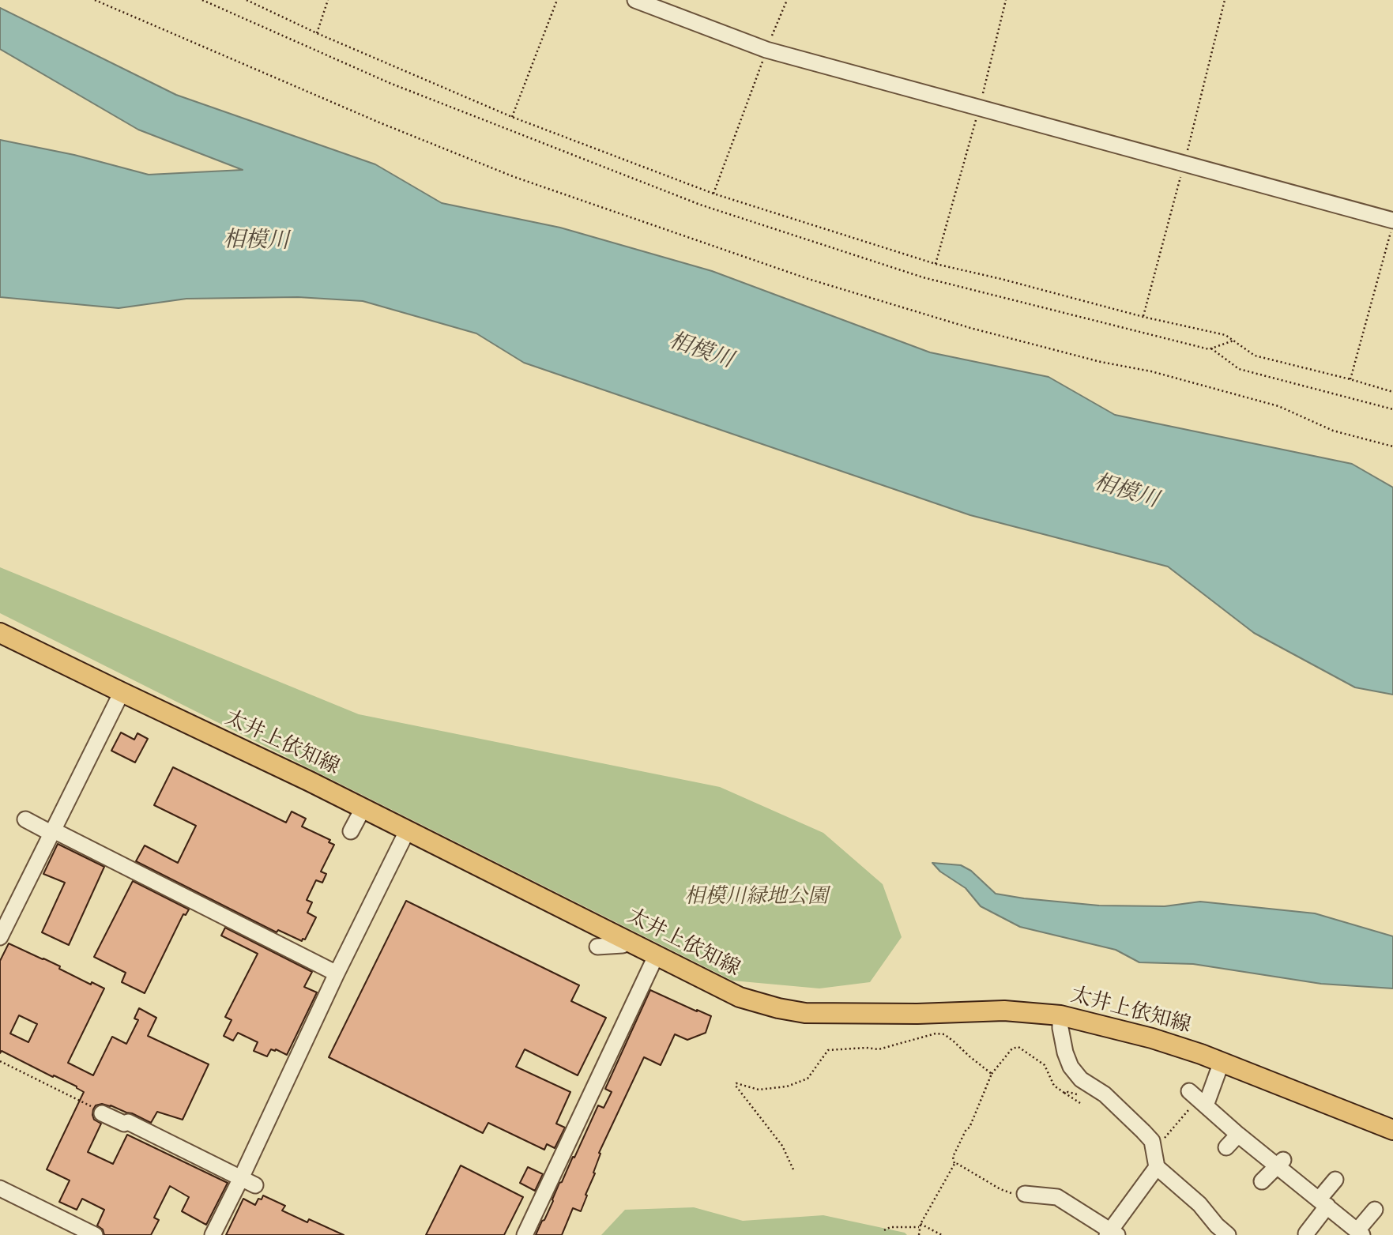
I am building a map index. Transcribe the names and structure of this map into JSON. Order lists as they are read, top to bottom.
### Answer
{
  "streets": {
    "main road": ["太井上依知線"]
  },
  "water": ["相模川"],
  "parks": ["相模川緑地公園"]
}
